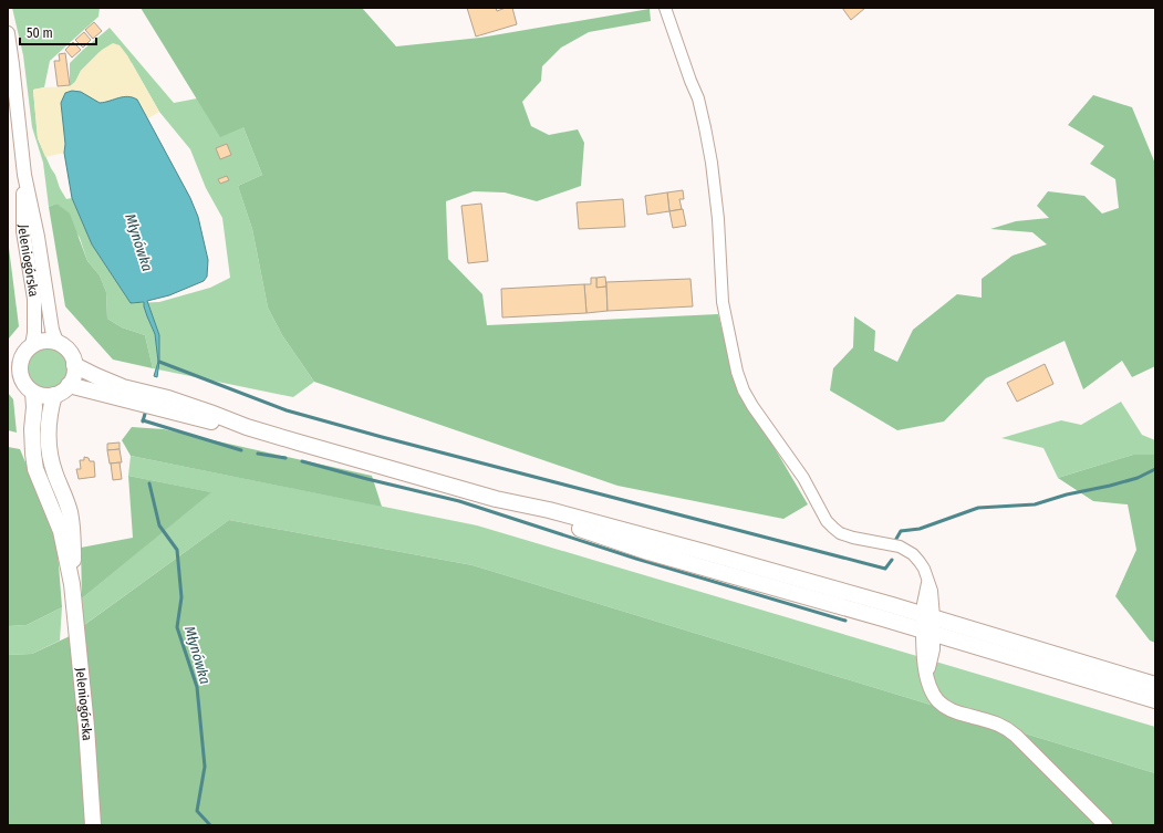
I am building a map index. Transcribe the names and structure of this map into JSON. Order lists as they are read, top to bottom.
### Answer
{
  "streets": {
    "main road": ["Jeleniogórska"]
  },
  "water": ["Młynówka"],
  "scale_bar": "50 m"
}
